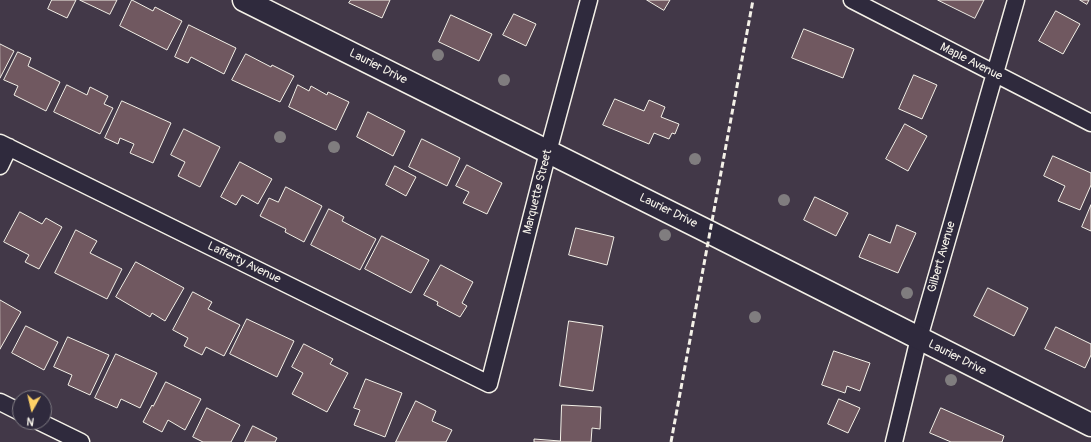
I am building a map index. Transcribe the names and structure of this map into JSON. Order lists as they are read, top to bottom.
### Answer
{
  "streets": {
    "street": [
      "Maple Avenue",
      "Laurier Drive",
      "Marquette Street",
      "Gilbert Avenue",
      "Lafferty Avenue"
    ]
  },
  "crossings": [
    ["Maple Avenue", "Gilbert Avenue"],
    ["Laurier Drive", "Marquette Street"],
    ["Laurier Drive", "Gilbert Avenue"],
    ["Marquette Street", "Lafferty Avenue"]
  ],
  "north": "bottom"
}
